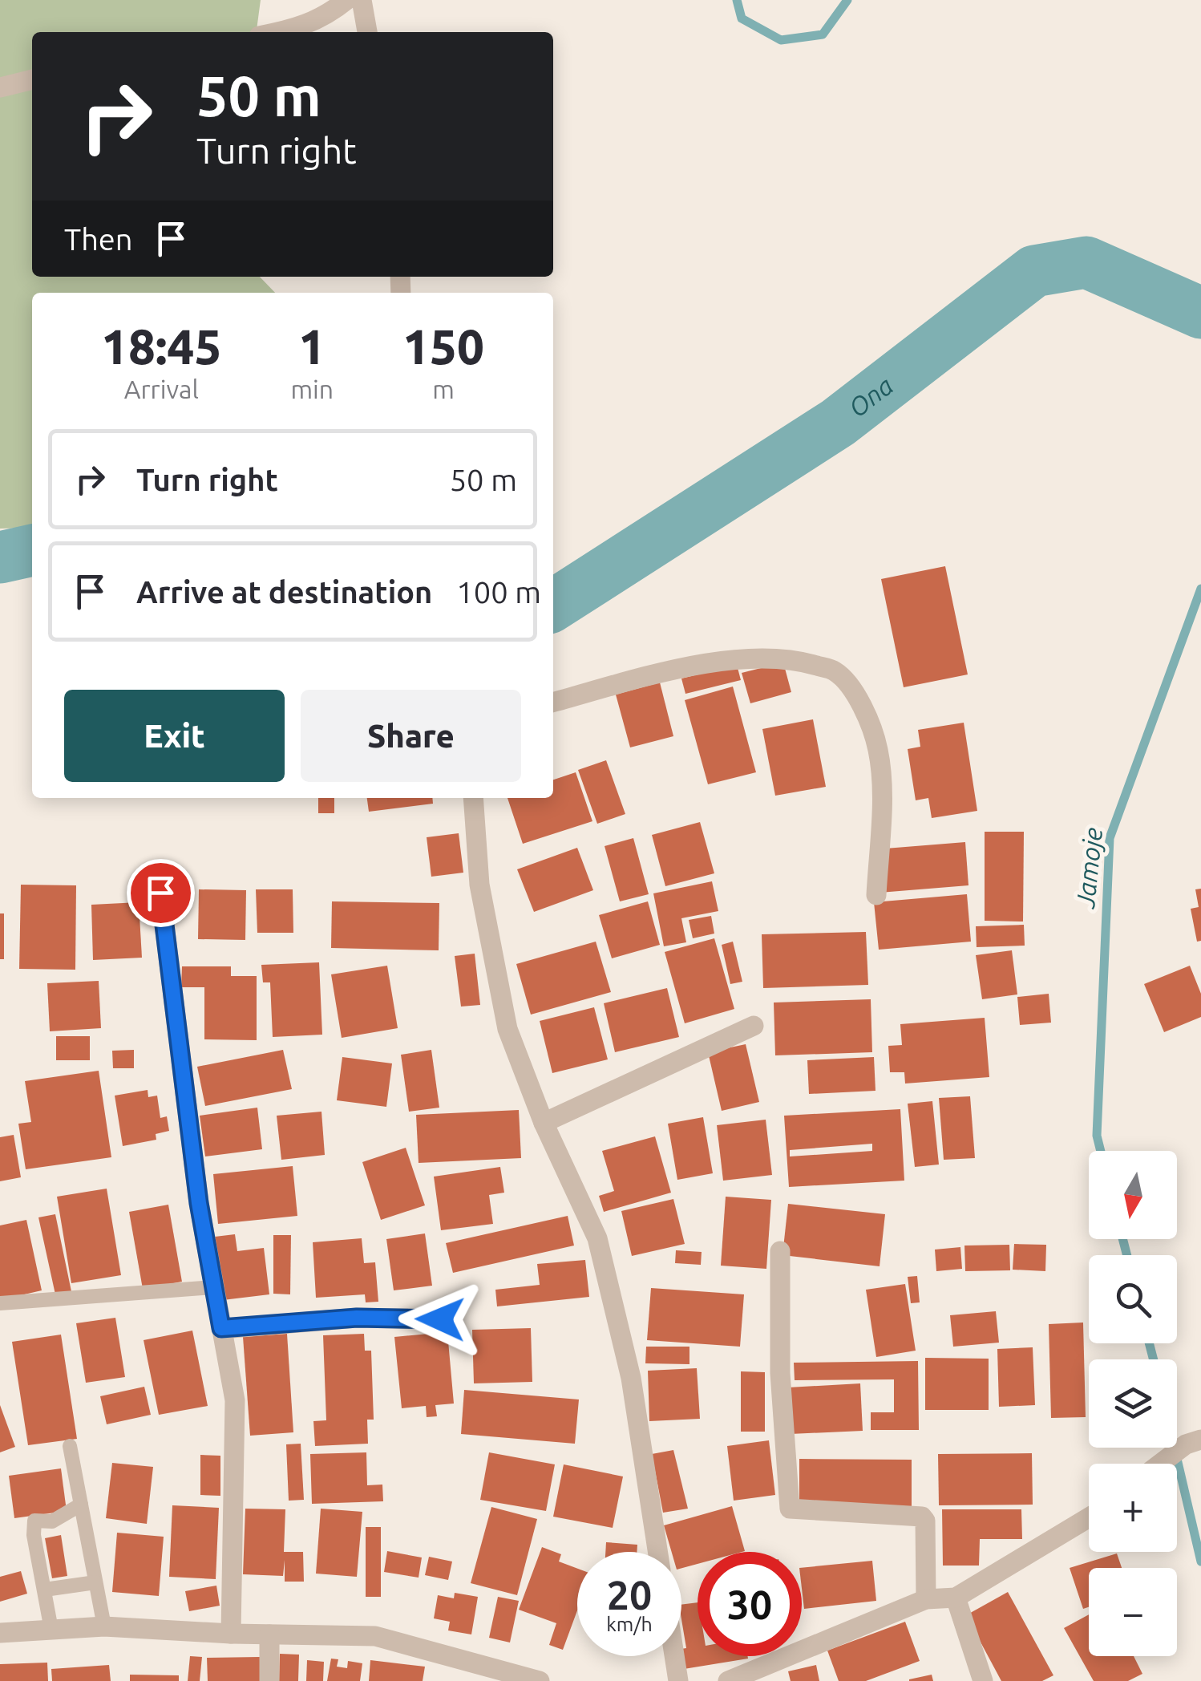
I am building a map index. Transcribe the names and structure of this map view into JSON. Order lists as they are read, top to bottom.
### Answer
{
  "water": ["Ona", "Jamoje"],
  "north": "bottom",
  "page": {
    "turn": ["50 m", "Turn right"],
    "then": "Then",
    "eta": [
      "18:45",
      "Arrival",
      "1",
      "min",
      "150",
      "m"
    ],
    "list": [
      {
        "name": "Turn right",
        "value": "50 m"
      },
      {
        "name": "Arrive at destination",
        "value": "100 m"
      }
    ],
    "buttons": ["Exit", "Share"],
    "map_buttons": ["+", "−"],
    "speed": "20 km/h",
    "limit": "30"
  }
}
